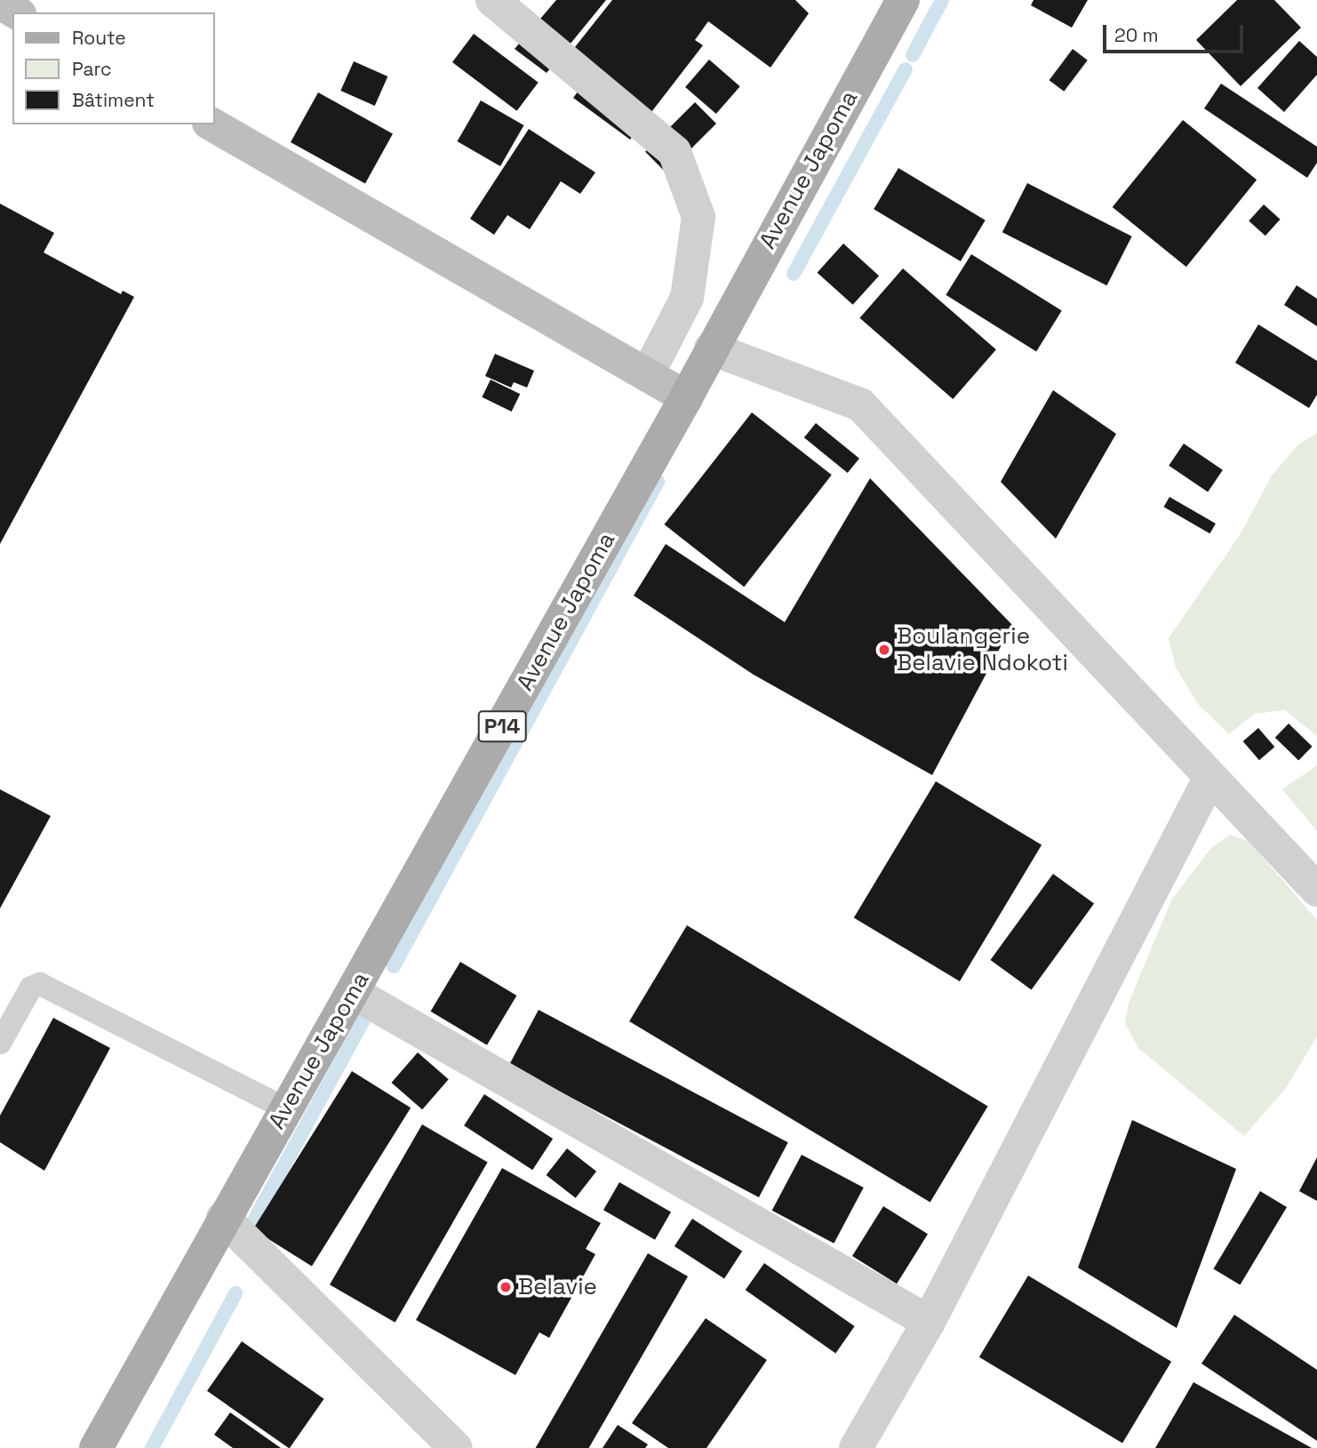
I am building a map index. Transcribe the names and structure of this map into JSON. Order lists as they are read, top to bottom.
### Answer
{
  "streets": {
    "main road": ["Avenue Japoma", "P14"]
  },
  "places": ["Boulangerie Belavie Ndokoti", "Belavie"],
  "legend": ["Route", "Parc", "Bâtiment"],
  "scale_bar": "20 m"
}
